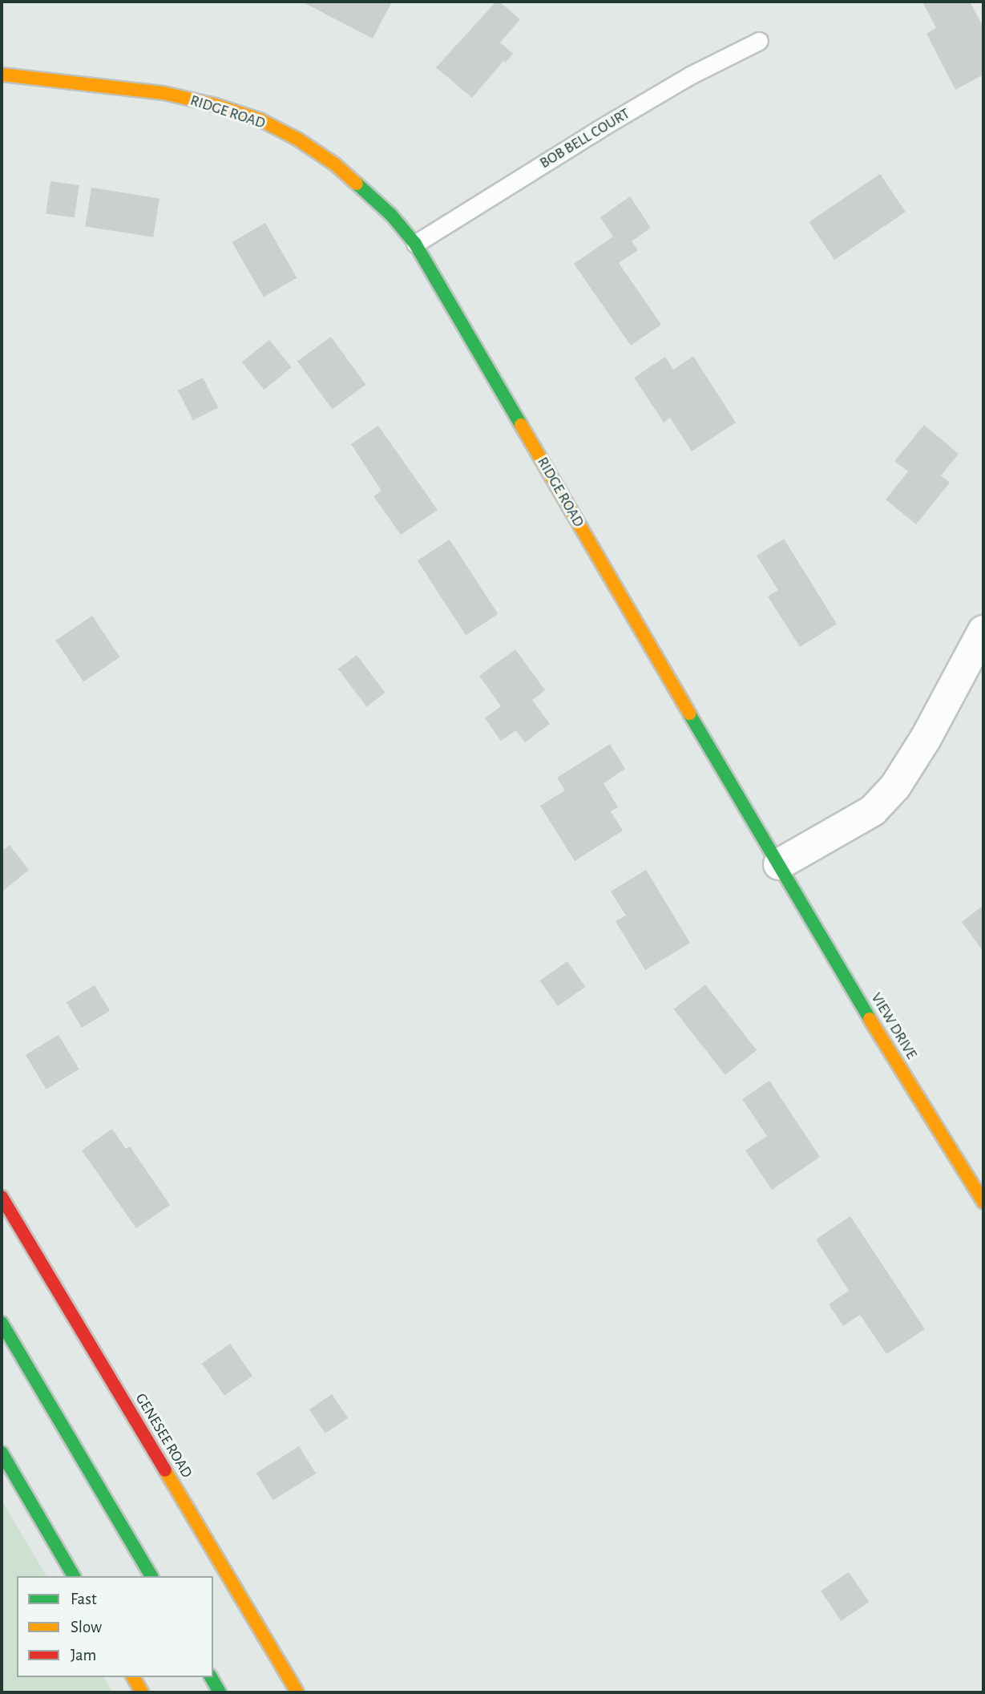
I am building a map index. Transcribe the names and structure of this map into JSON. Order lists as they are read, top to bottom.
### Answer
{
  "streets": {
    "street": ["RIDGE ROAD", "VIEW DRIVE", "GENESEE ROAD"],
    "lane": ["BOB BELL COURT"]
  },
  "crossings": [
    ["RIDGE ROAD", "BOB BELL COURT"],
    ["RIDGE ROAD", "VIEW DRIVE"]
  ],
  "legend": ["Fast", "Slow", "Jam"]
}
